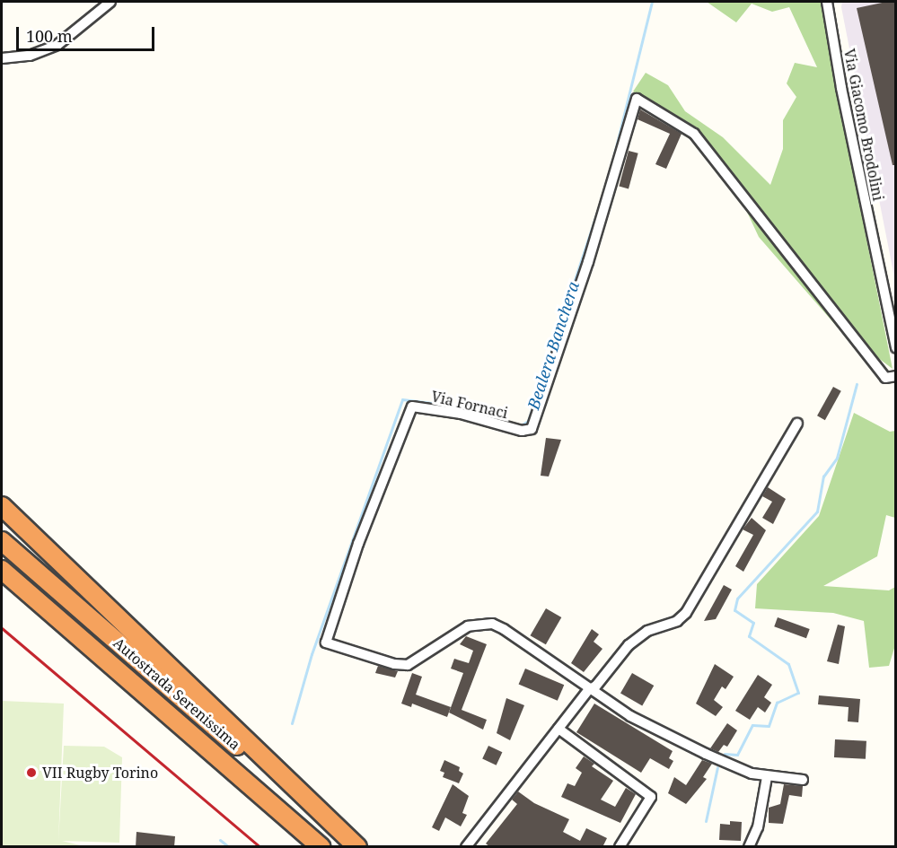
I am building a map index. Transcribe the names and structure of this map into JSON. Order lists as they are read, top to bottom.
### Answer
{
  "streets": {
    "highway": ["Autostrada Serenissima"],
    "street": ["Via Giacomo Brodolini", "Via Fornaci"]
  },
  "water": ["Bealera Banchera"],
  "places": ["VII Rugby Torino"],
  "scale_bar": "100 m"
}
